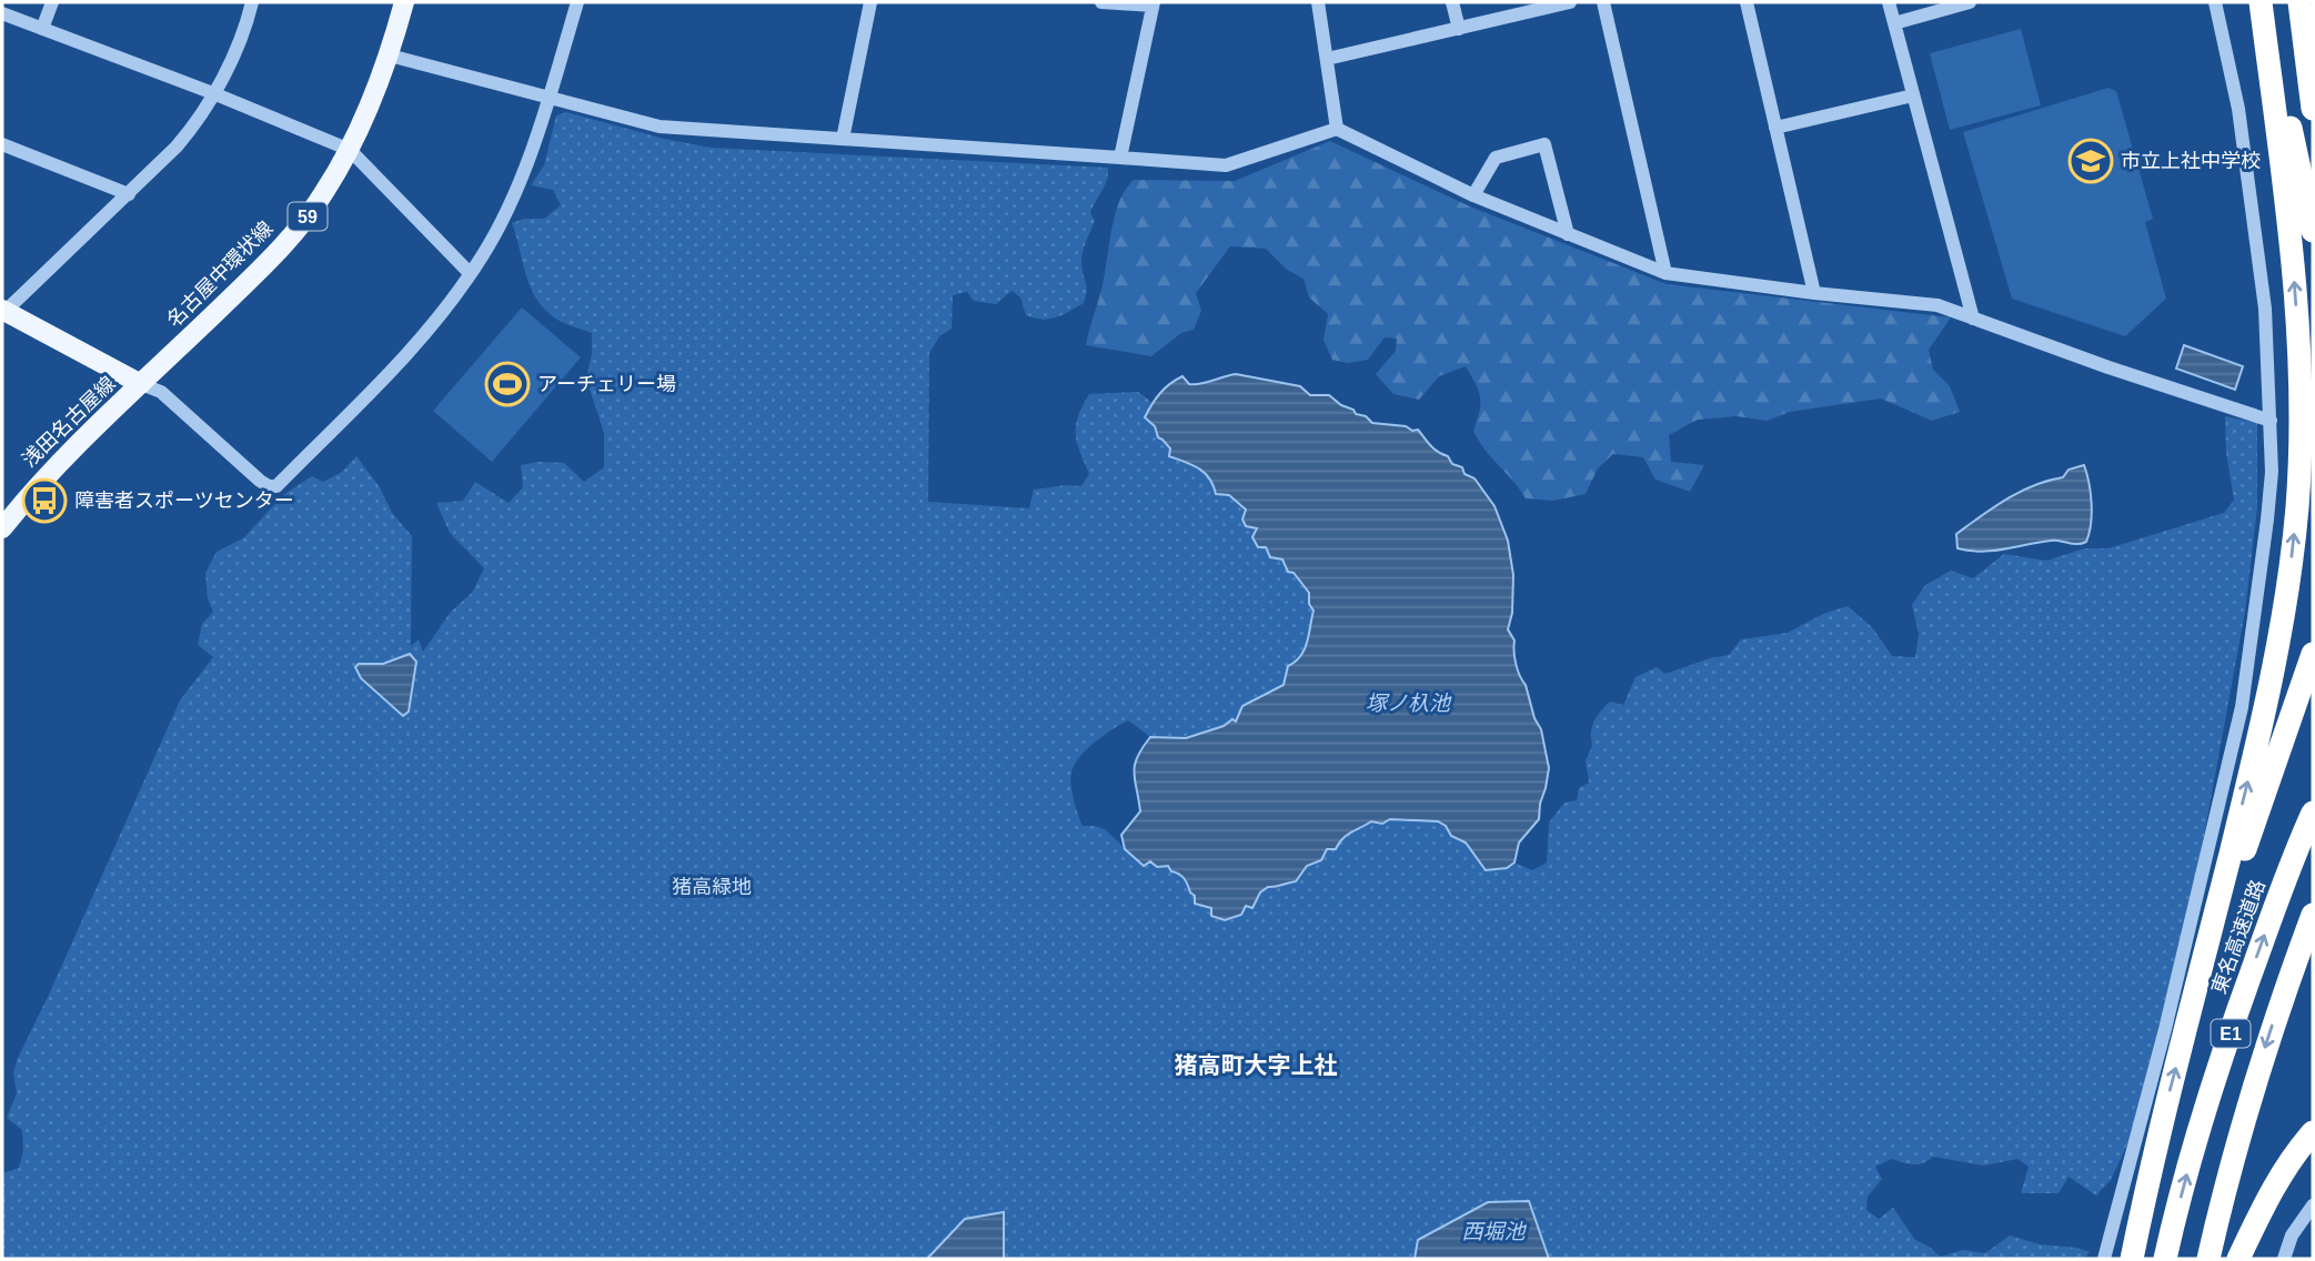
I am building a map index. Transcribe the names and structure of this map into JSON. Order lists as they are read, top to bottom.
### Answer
{
  "streets": {
    "highway": ["東名高速道路", "E1"],
    "main road": ["59", "名古屋中環状線", "浅田名古屋線"]
  },
  "crossings": [
    ["名古屋中環状線", "浅田名古屋線"]
  ],
  "districts": ["猪高町大字上社"],
  "water": ["塚ノ杁池", "西堀池"],
  "parks": ["猪高緑地"],
  "places": {
    "school or university": ["市立上社中学校"],
    "sports": ["アーチェリー場"],
    "bus stop": ["障害者スポーツセンター"]
  }
}
